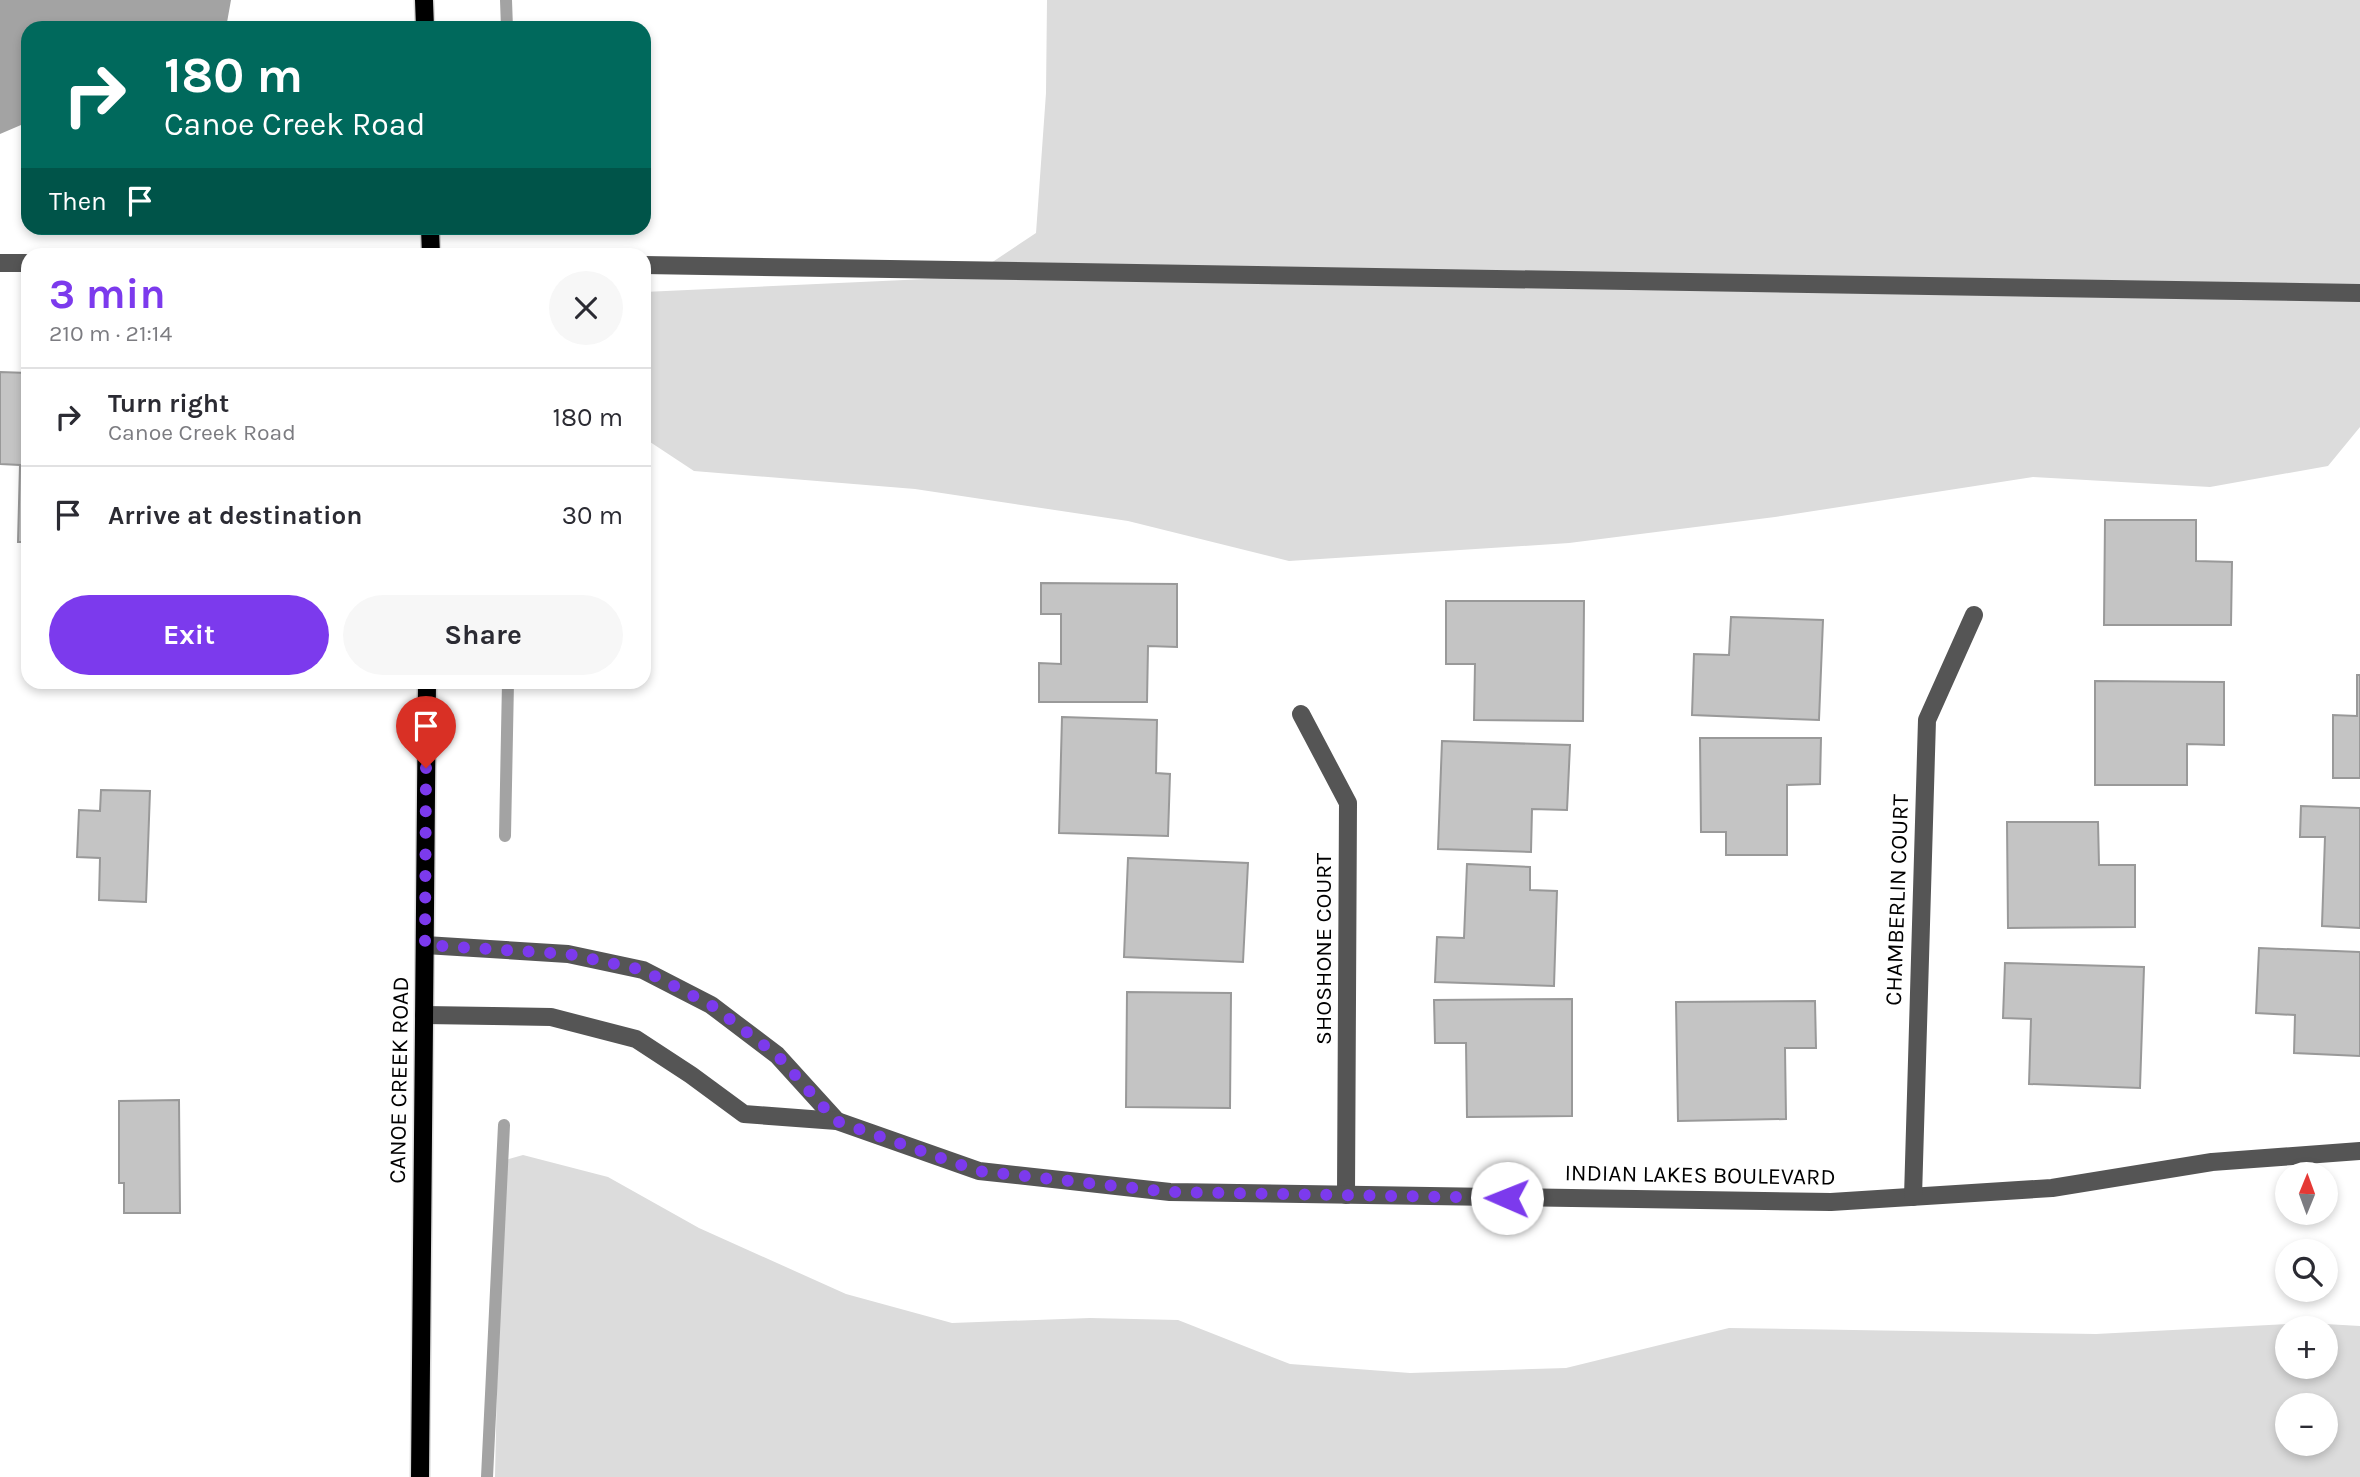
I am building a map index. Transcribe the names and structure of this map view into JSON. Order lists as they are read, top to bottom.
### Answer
{
  "streets": {
    "main road": ["CANOE CREEK ROAD"],
    "street": ["CHAMBERLIN COURT", "SHOSHONE COURT", "INDIAN LAKES BOULEVARD"]
  },
  "crossings": [
    ["CHAMBERLIN COURT", "INDIAN LAKES BOULEVARD"],
    ["SHOSHONE COURT", "INDIAN LAKES BOULEVARD"],
    ["CANOE CREEK ROAD", "INDIAN LAKES BOULEVARD"]
  ],
  "north": "top",
  "page": {
    "turn": ["180 m", "Canoe Creek Road"],
    "then": "Then",
    "heading": ["3 min", "210 m · 21:14"],
    "list": [
      {
        "name": "Turn right",
        "note": "Canoe Creek Road",
        "value": "180 m"
      },
      {
        "name": "Arrive at destination",
        "value": "30 m"
      }
    ],
    "buttons": ["Exit", "Share"],
    "map_buttons": ["+", "−"]
  }
}
